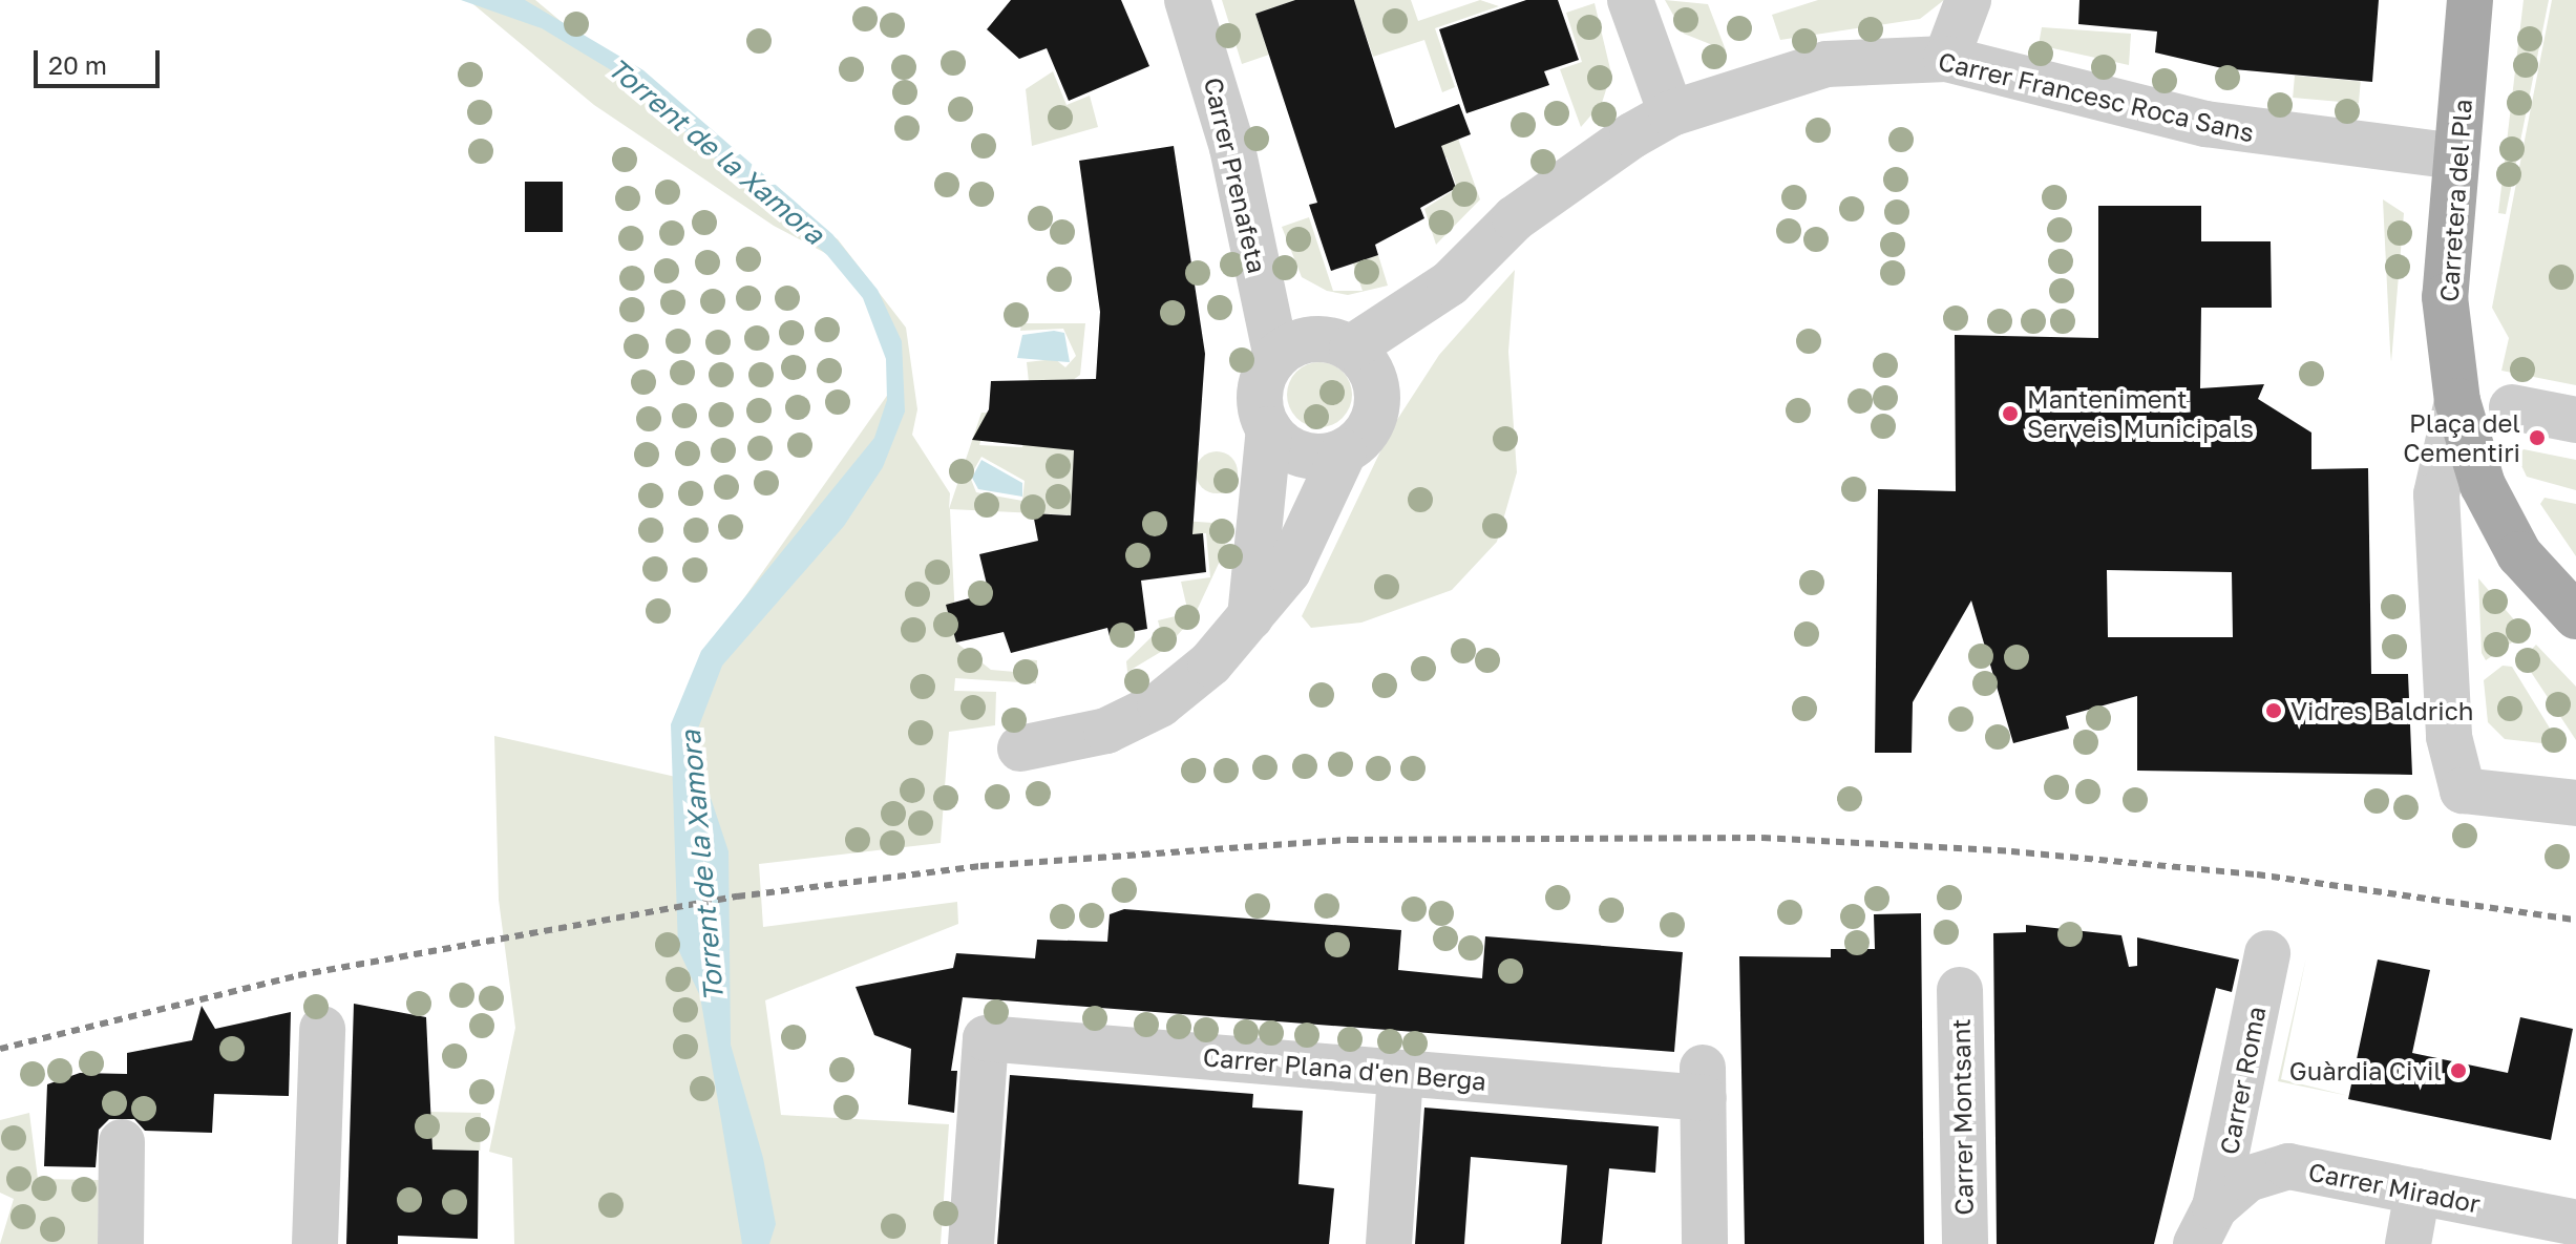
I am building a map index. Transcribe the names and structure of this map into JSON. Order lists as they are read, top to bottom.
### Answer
{
  "streets": {
    "main road": ["Carretera del Pla"],
    "street": [
      "Carrer Francesc Roca Sans",
      "Carrer Prenafeta",
      "Carrer Plana d'en Berga",
      "Carrer Roma",
      "Carrer Montsant",
      "Carrer Mirador"
    ]
  },
  "crossings": [
    ["Carrer Francesc Roca Sans", "Carrer Prenafeta"],
    ["Carrer Francesc Roca Sans", "Carretera del Pla"],
    ["Carrer Roma", "Carrer Mirador"]
  ],
  "water": ["Torrent de la Xamora"],
  "places": [
    "Manteniment Serveis Municipals",
    "Plaça del Cementiri",
    "Vidres Baldrich",
    "Guàrdia Civil"
  ],
  "scale_bar": "20 m"
}
